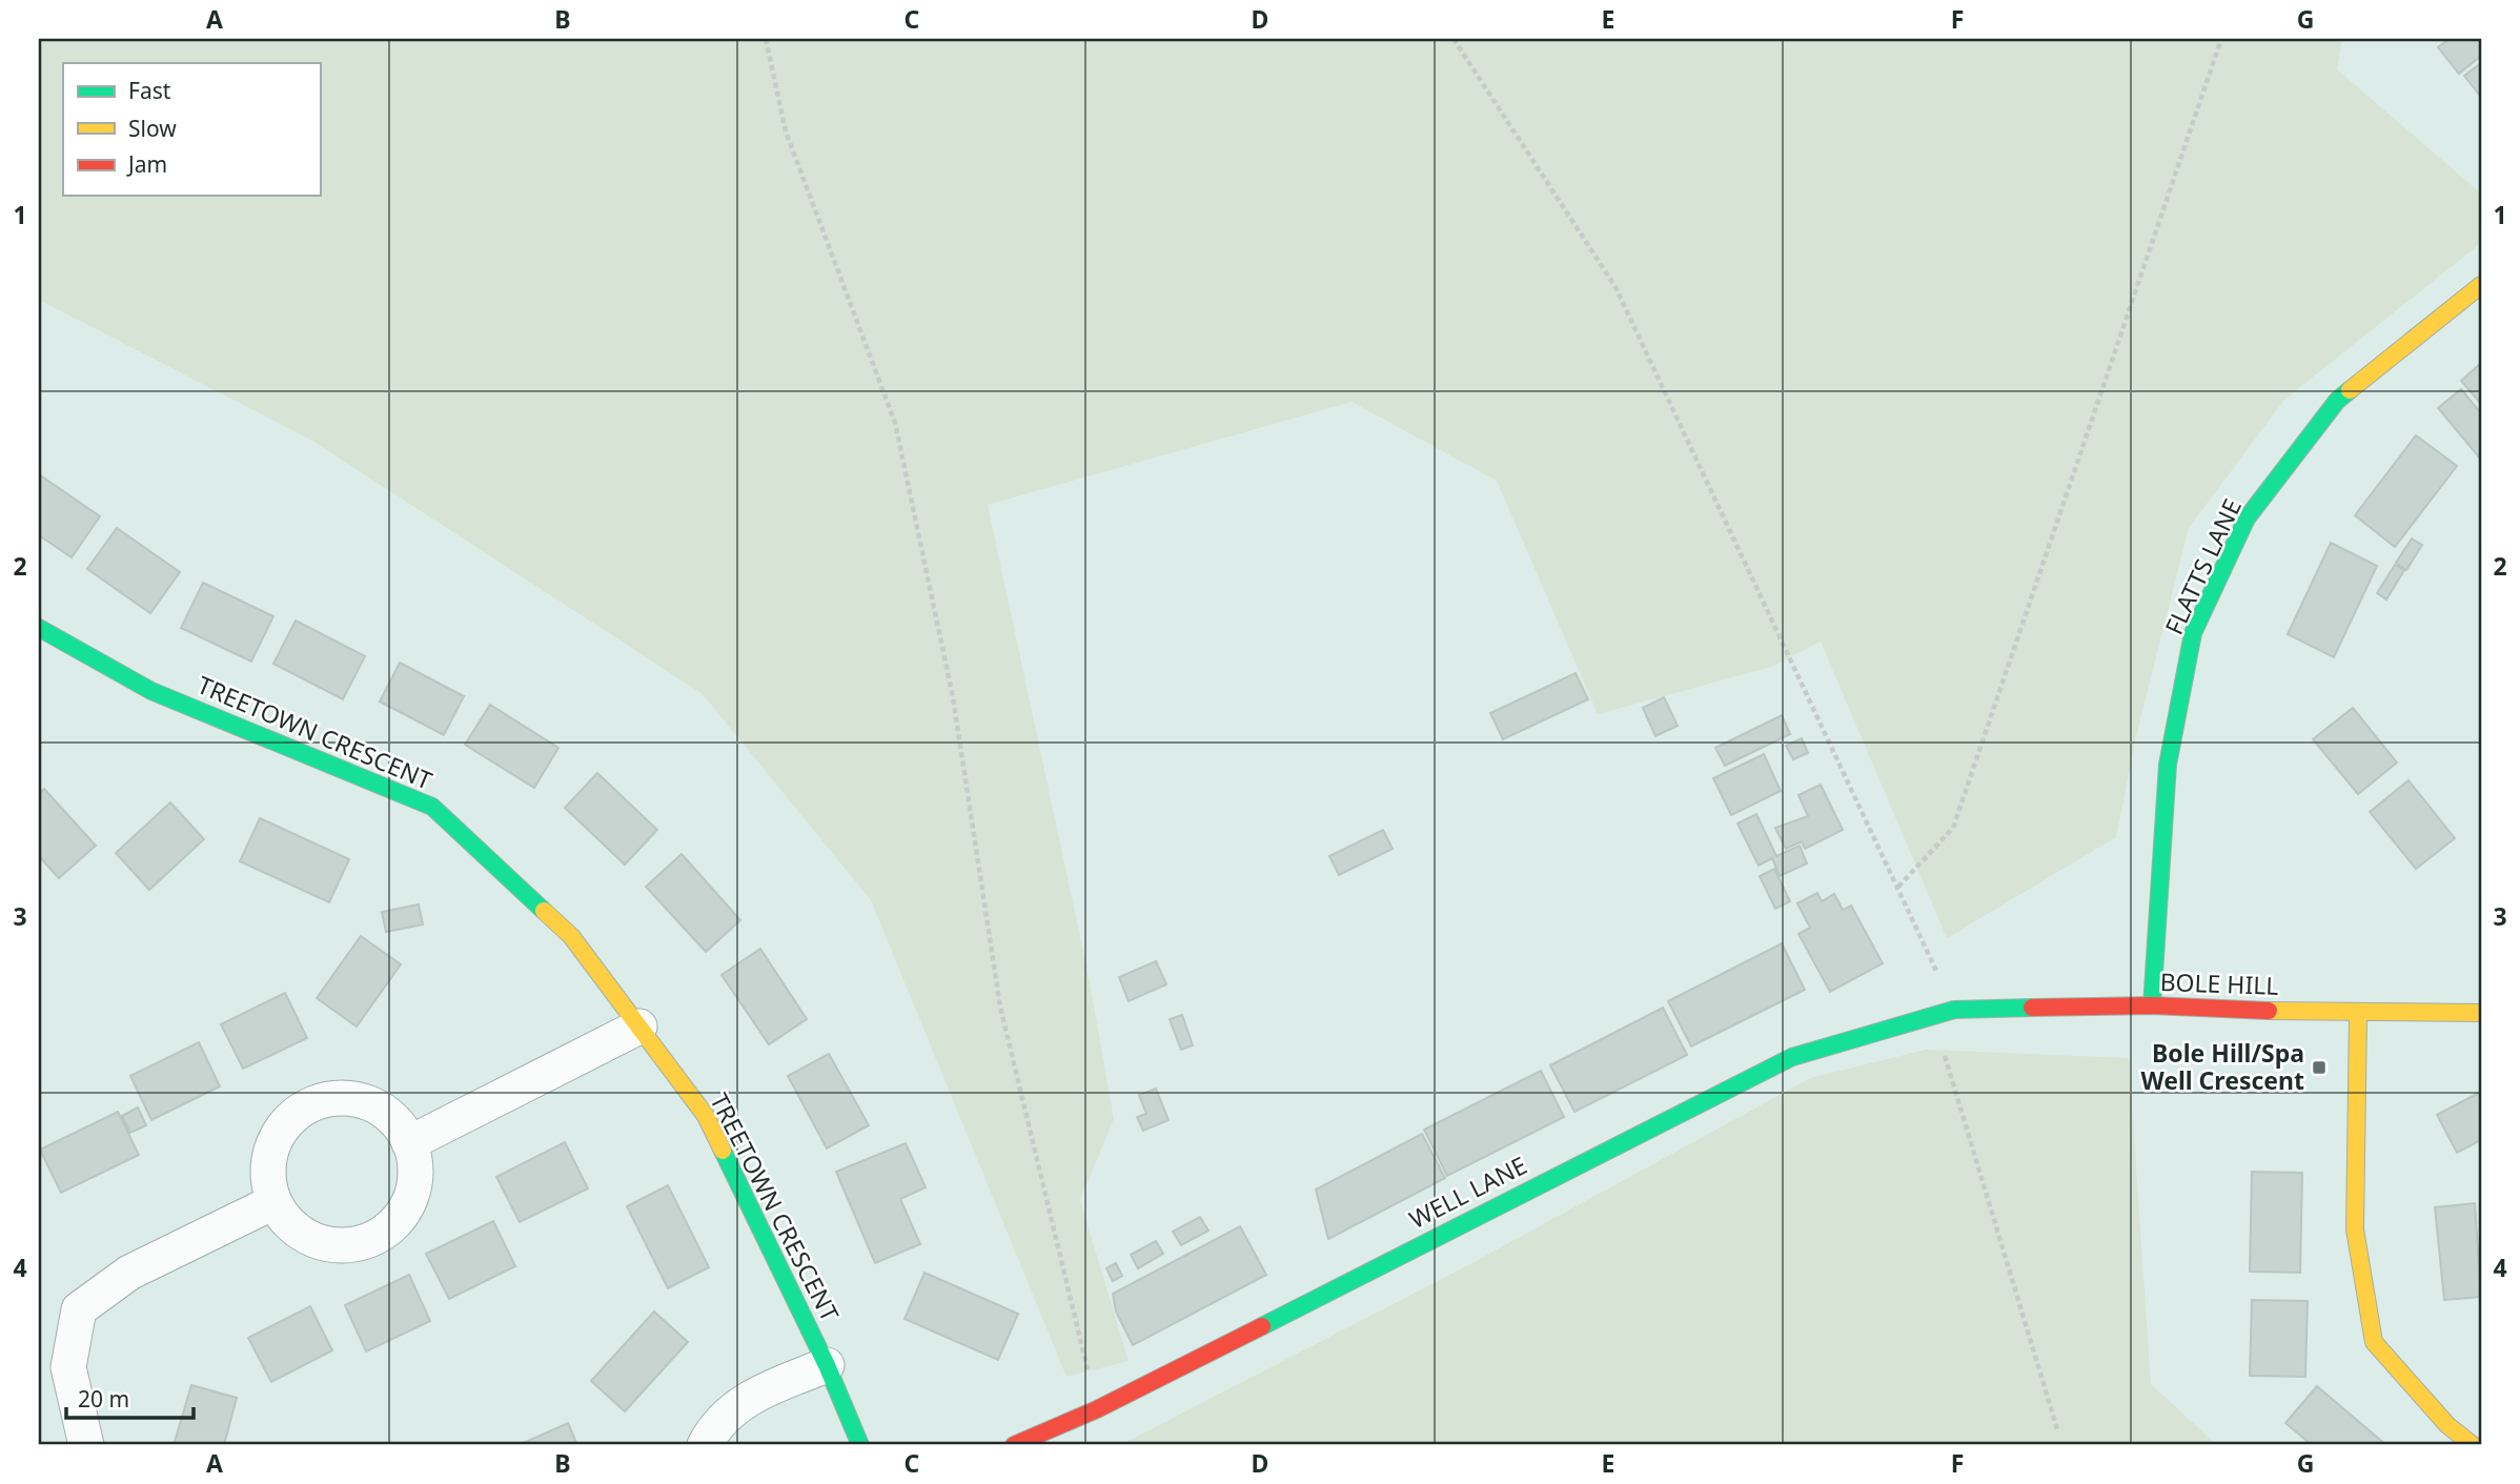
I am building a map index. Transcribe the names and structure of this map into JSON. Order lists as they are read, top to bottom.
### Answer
{
  "streets": {
    "street": [
      "FLATTS LANE",
      "TREETOWN CRESCENT",
      "BOLE HILL",
      "WELL LANE"
    ]
  },
  "crossings": [
    ["FLATTS LANE", "BOLE HILL"],
    ["BOLE HILL", "WELL LANE"]
  ],
  "places": {
    "transit": ["Bole Hill/Spa Well Crescent"]
  },
  "legend": ["Fast", "Slow", "Jam"],
  "scale_bar": "20 m",
  "grid": {
    "columns": [
      "A",
      "B",
      "C",
      "D",
      "E",
      "F",
      "G"
    ],
    "rows": [
      "1",
      "2",
      "3",
      "4"
    ]
  }
}
